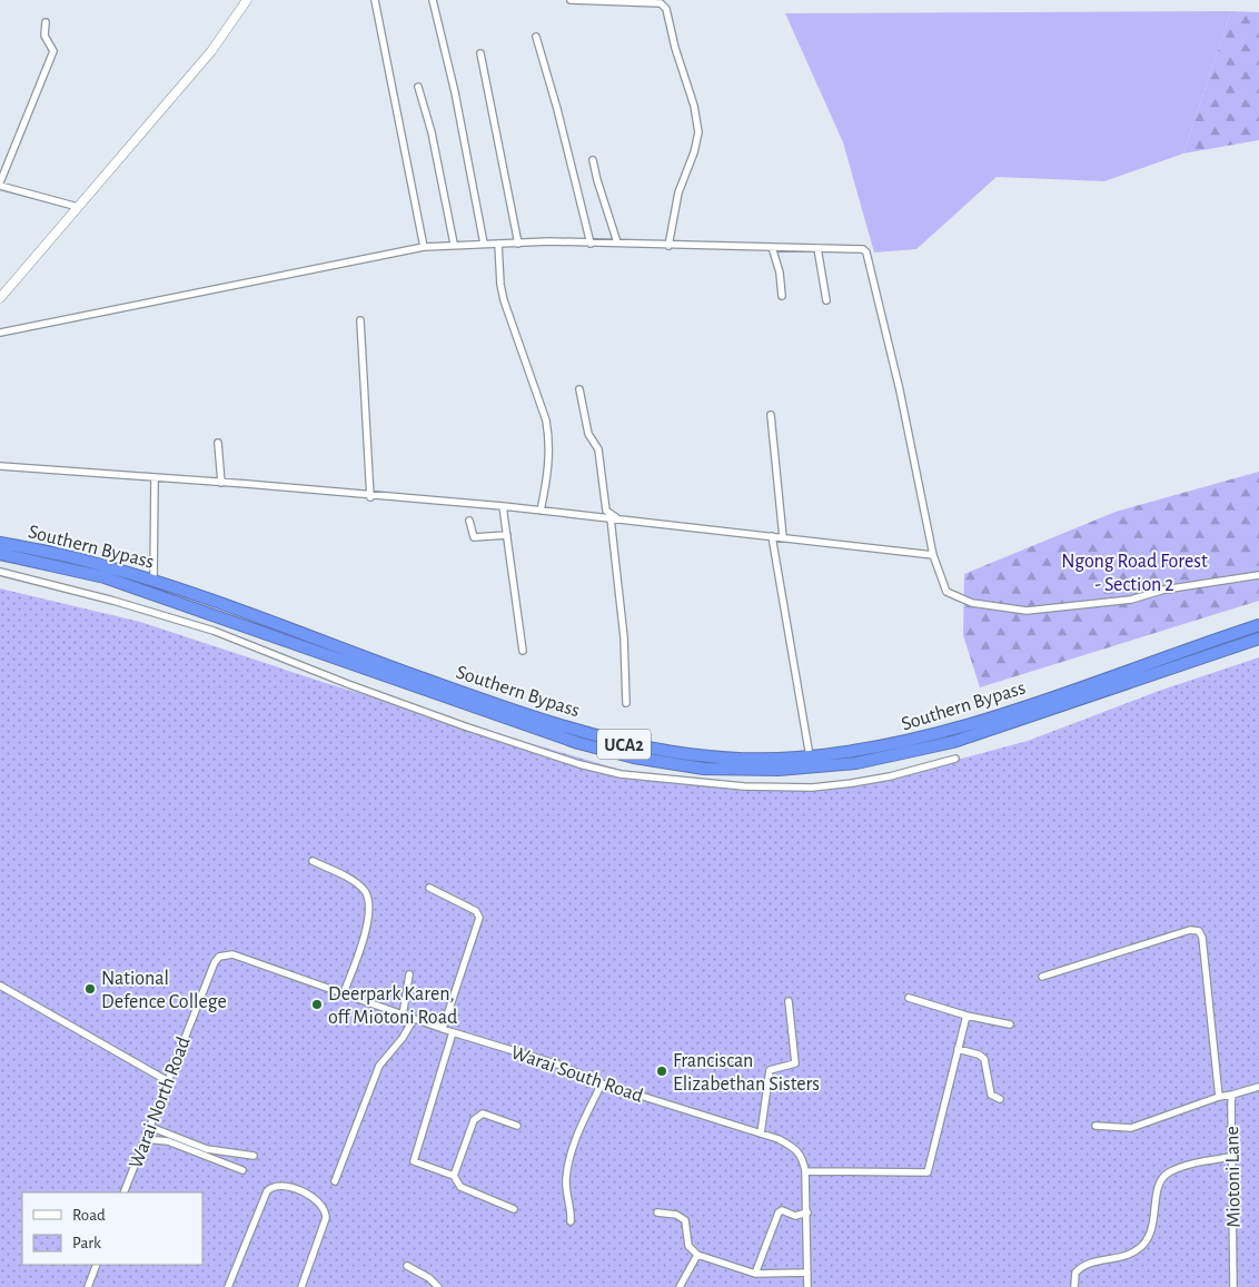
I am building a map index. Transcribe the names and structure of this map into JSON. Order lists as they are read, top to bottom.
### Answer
{
  "streets": {
    "highway": ["Southern Bypass", "UCA2"],
    "street": ["Warai South Road", "Warai North Road", "Miotoni Lane"]
  },
  "crossings": [
    ["Warai South Road", "Warai North Road"]
  ],
  "parks": ["Ngong Road Forest - Section 2"],
  "places": ["National Defence College", "Deerpark Karen, off Miotoni Road", "Franciscan Elizabethan Sisters"],
  "legend": ["Road", "Park"]
}
